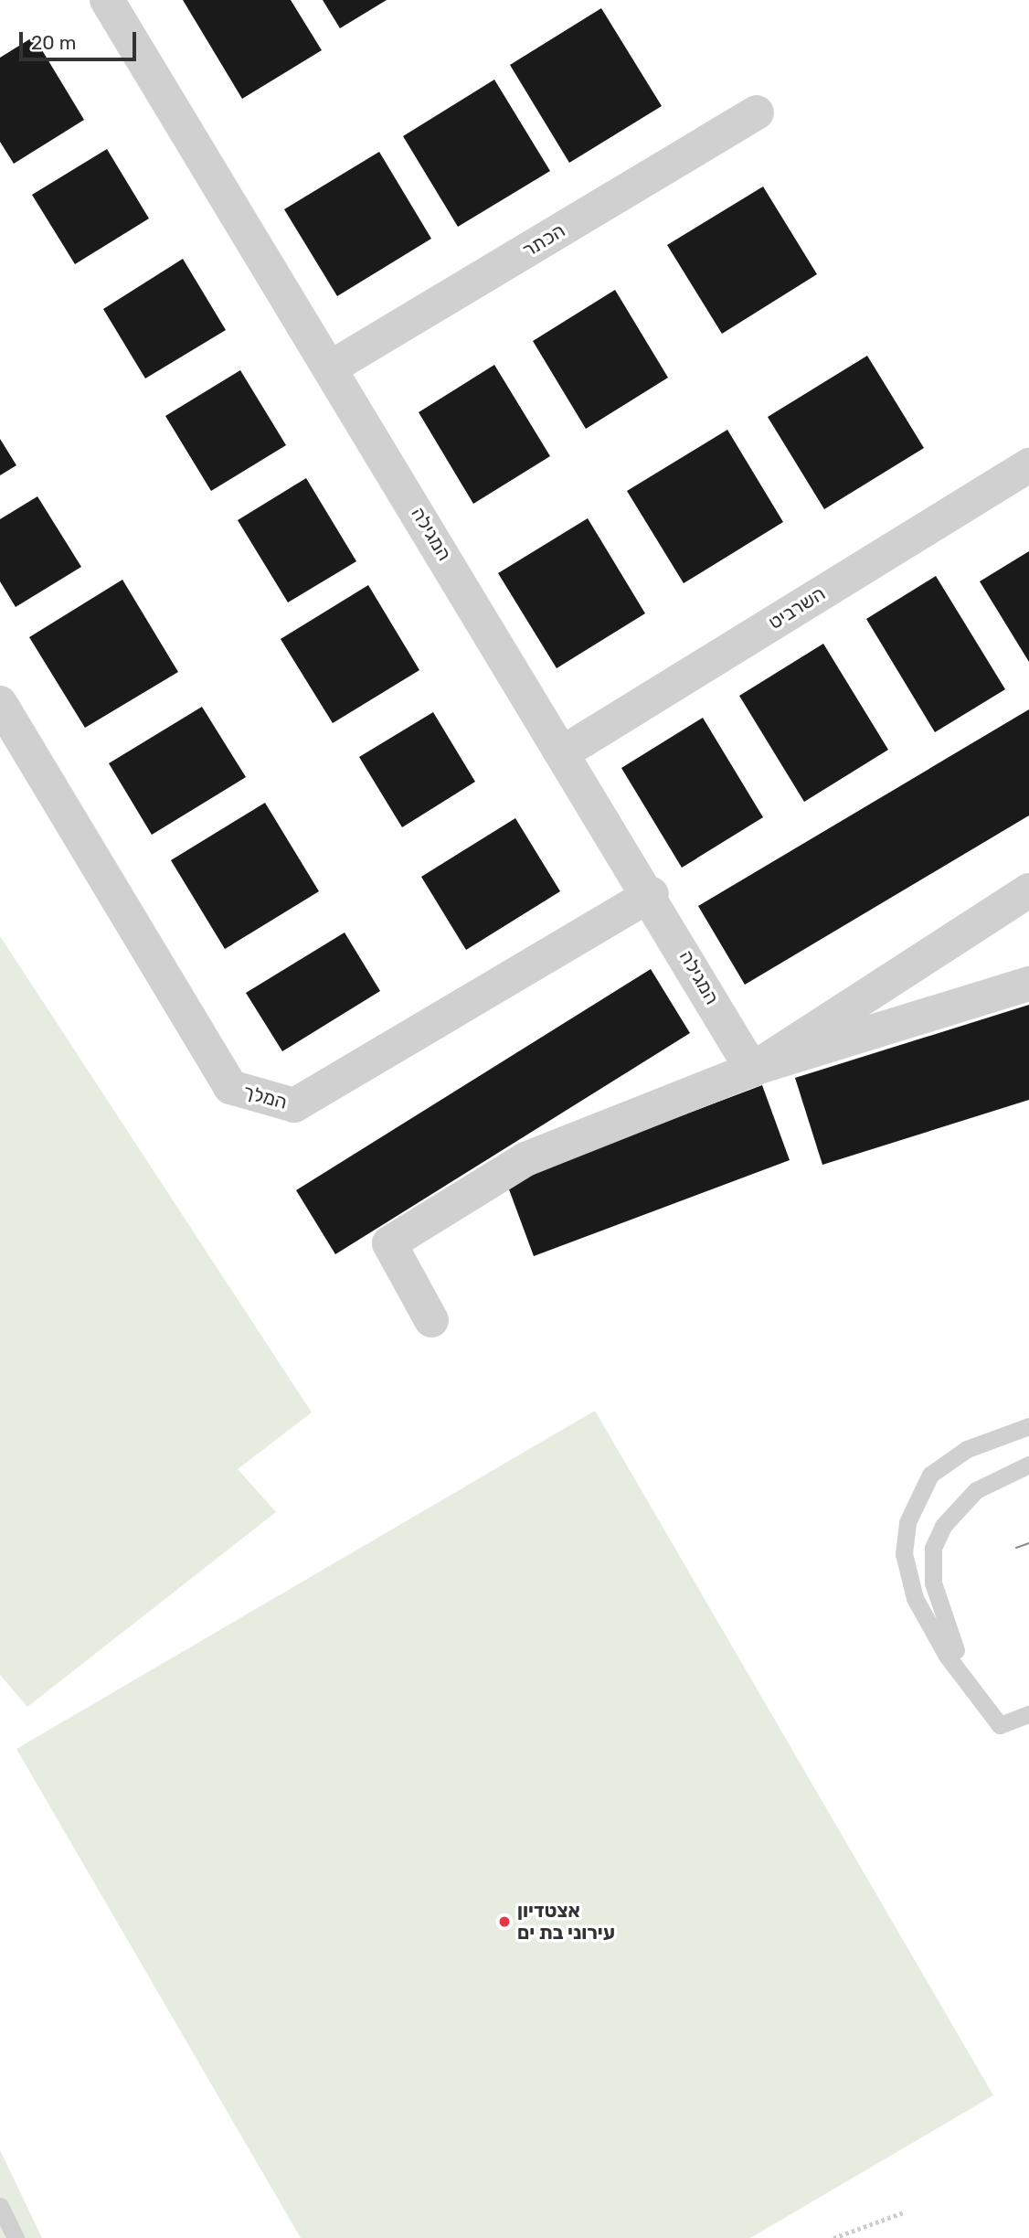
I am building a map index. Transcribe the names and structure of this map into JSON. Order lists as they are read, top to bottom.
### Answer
{
  "streets": {
    "street": [
      "הכתר",
      "המגילה",
      "השרביט",
      "המלך"
    ]
  },
  "crossings": [
    ["הכתר", "המגילה"],
    ["המגילה", "השרביט"],
    ["המגילה", "המלך"]
  ],
  "places": ["אצטדיון עירוני בת ים"],
  "scale_bar": "20 m"
}
